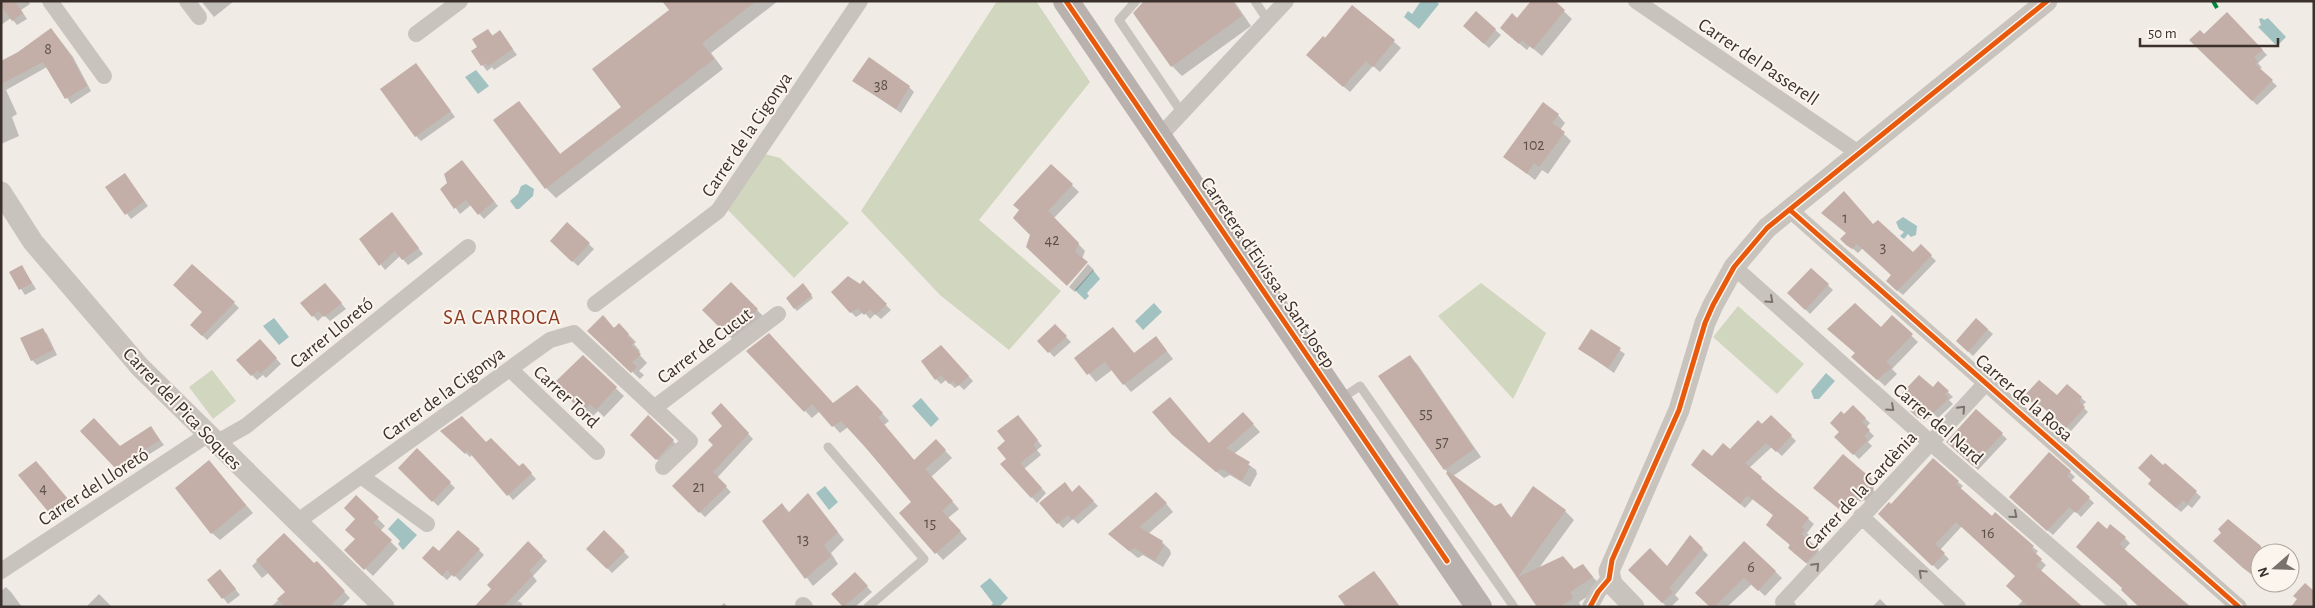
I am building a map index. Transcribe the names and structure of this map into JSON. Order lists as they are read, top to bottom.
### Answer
{
  "streets": {
    "main road": ["Carretera d'Eivissa a Sant Josep"],
    "street": [
      "Carrer del Passerell",
      "Carrer de la Cigonya",
      "Carrer Lloretó",
      "Carrer de Cucut",
      "Carrer Tord",
      "Carrer de la Rosa",
      "Carrer del Pica Soques",
      "Carrer del Nard",
      "Carrer del Lloretó",
      "Carrer de la Gardènia"
    ]
  },
  "crossings": [
    ["Carrer de la Cigonya", "Carrer de Cucut"],
    ["Carrer de la Cigonya", "Carrer Tord"],
    ["Carrer de la Cigonya", "Carrer del Pica Soques"],
    ["Carrer Lloretó", "Carrer del Pica Soques"],
    ["Carrer Lloretó", "Carrer del Lloretó"],
    ["Carrer de la Rosa", "Carrer de la Gardènia"],
    ["Carrer del Pica Soques", "Carrer del Lloretó"],
    ["Carrer del Nard", "Carrer de la Gardènia"]
  ],
  "one_way": ["Carrer del Nard", "Carrer de la Gardènia"],
  "districts": ["SA CARROCA"],
  "house_numbers": [
    "8",
    "38",
    "102",
    "1",
    "42",
    "3",
    "55",
    "57",
    "21",
    "4",
    "15",
    "16",
    "13",
    "6"
  ],
  "scale_bar": "50 m",
  "north": "left"
}
